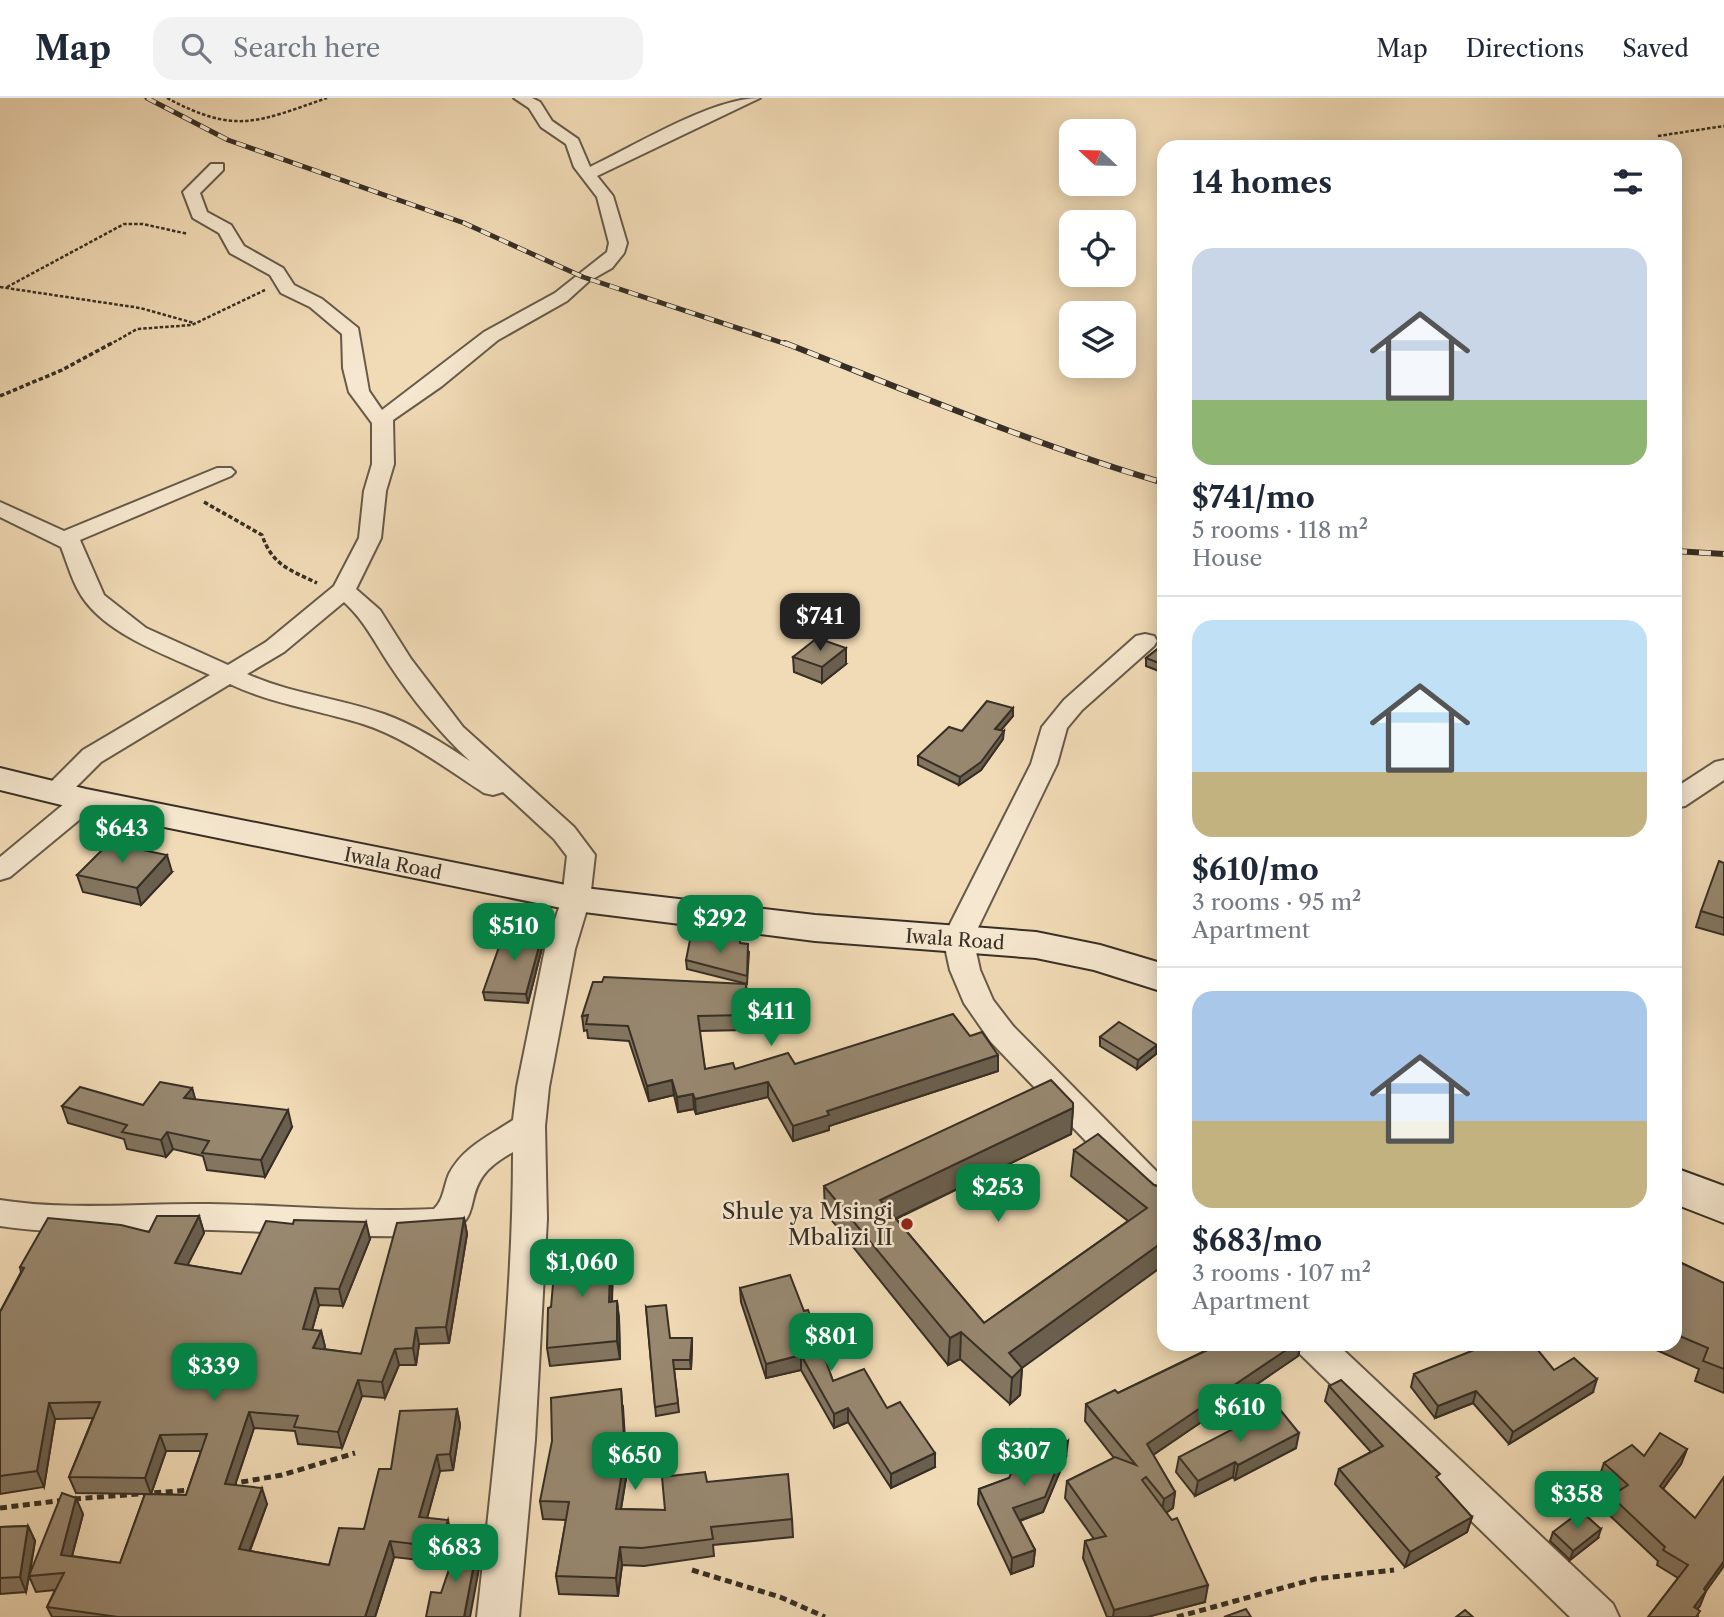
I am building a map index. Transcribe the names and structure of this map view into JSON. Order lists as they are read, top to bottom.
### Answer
{
  "streets": {
    "street": ["Iwala Road"]
  },
  "places": ["Shule ya Msingi Mbalizi II"],
  "north": "left",
  "page": {
    "header": "Map",
    "search": "Search here",
    "nav": ["Map", "Directions", "Saved"],
    "heading": "14 homes",
    "list": [
      {
        "name": "$741/mo",
        "note": "5 rooms · 118 m² · House"
      },
      {
        "name": "$610/mo",
        "note": "3 rooms · 95 m² · Apartment"
      },
      {
        "name": "$683/mo",
        "note": "3 rooms · 107 m² · Apartment"
      }
    ],
    "price": [
      "$741",
      "$643",
      "$292",
      "$510",
      "$411",
      "$253",
      "$1,060",
      "$801",
      "$339",
      "$610",
      "$307",
      "$650",
      "$358",
      "$683"
    ]
  }
}
